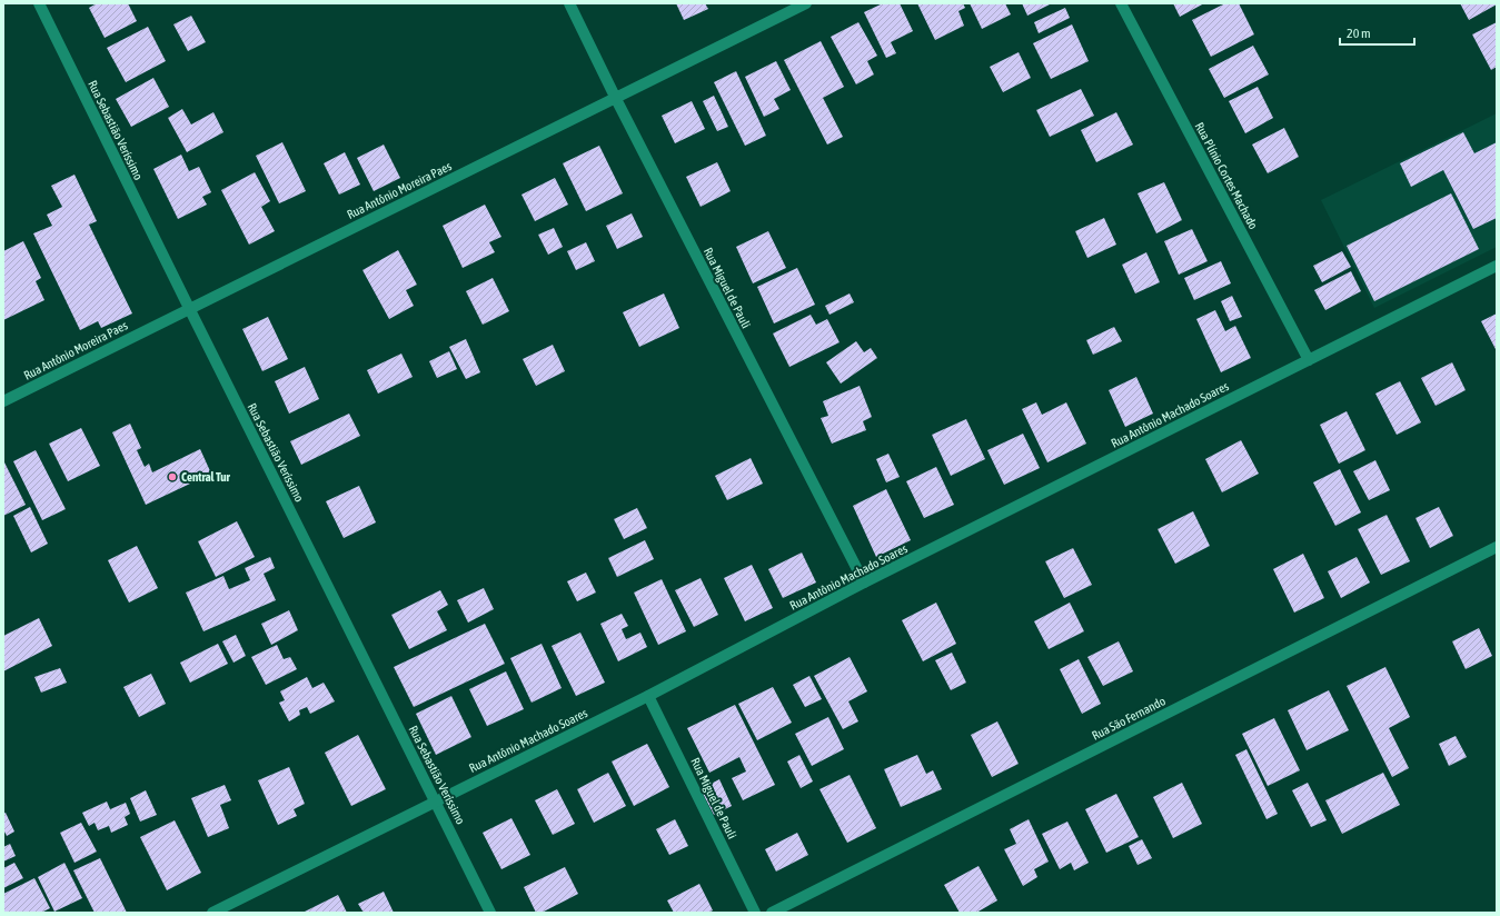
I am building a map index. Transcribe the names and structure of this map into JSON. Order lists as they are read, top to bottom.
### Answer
{
  "streets": {
    "street": [
      "Rua Sebastião Veríssimo",
      "Rua Plínio Cortes Machado",
      "Rua Antônio Moreira Paes",
      "Rua Miguel de Pauli",
      "Rua Antônio Machado Soares",
      "Rua São Fernando"
    ]
  },
  "crossings": [
    ["Rua Sebastião Veríssimo", "Rua Antônio Moreira Paes"],
    ["Rua Sebastião Veríssimo", "Rua Antônio Machado Soares"],
    ["Rua Plínio Cortes Machado", "Rua Antônio Machado Soares"],
    ["Rua Antônio Moreira Paes", "Rua Miguel de Pauli"],
    ["Rua Miguel de Pauli", "Rua Antônio Machado Soares"]
  ],
  "places": ["Central Tur"],
  "scale_bar": "20 m"
}
